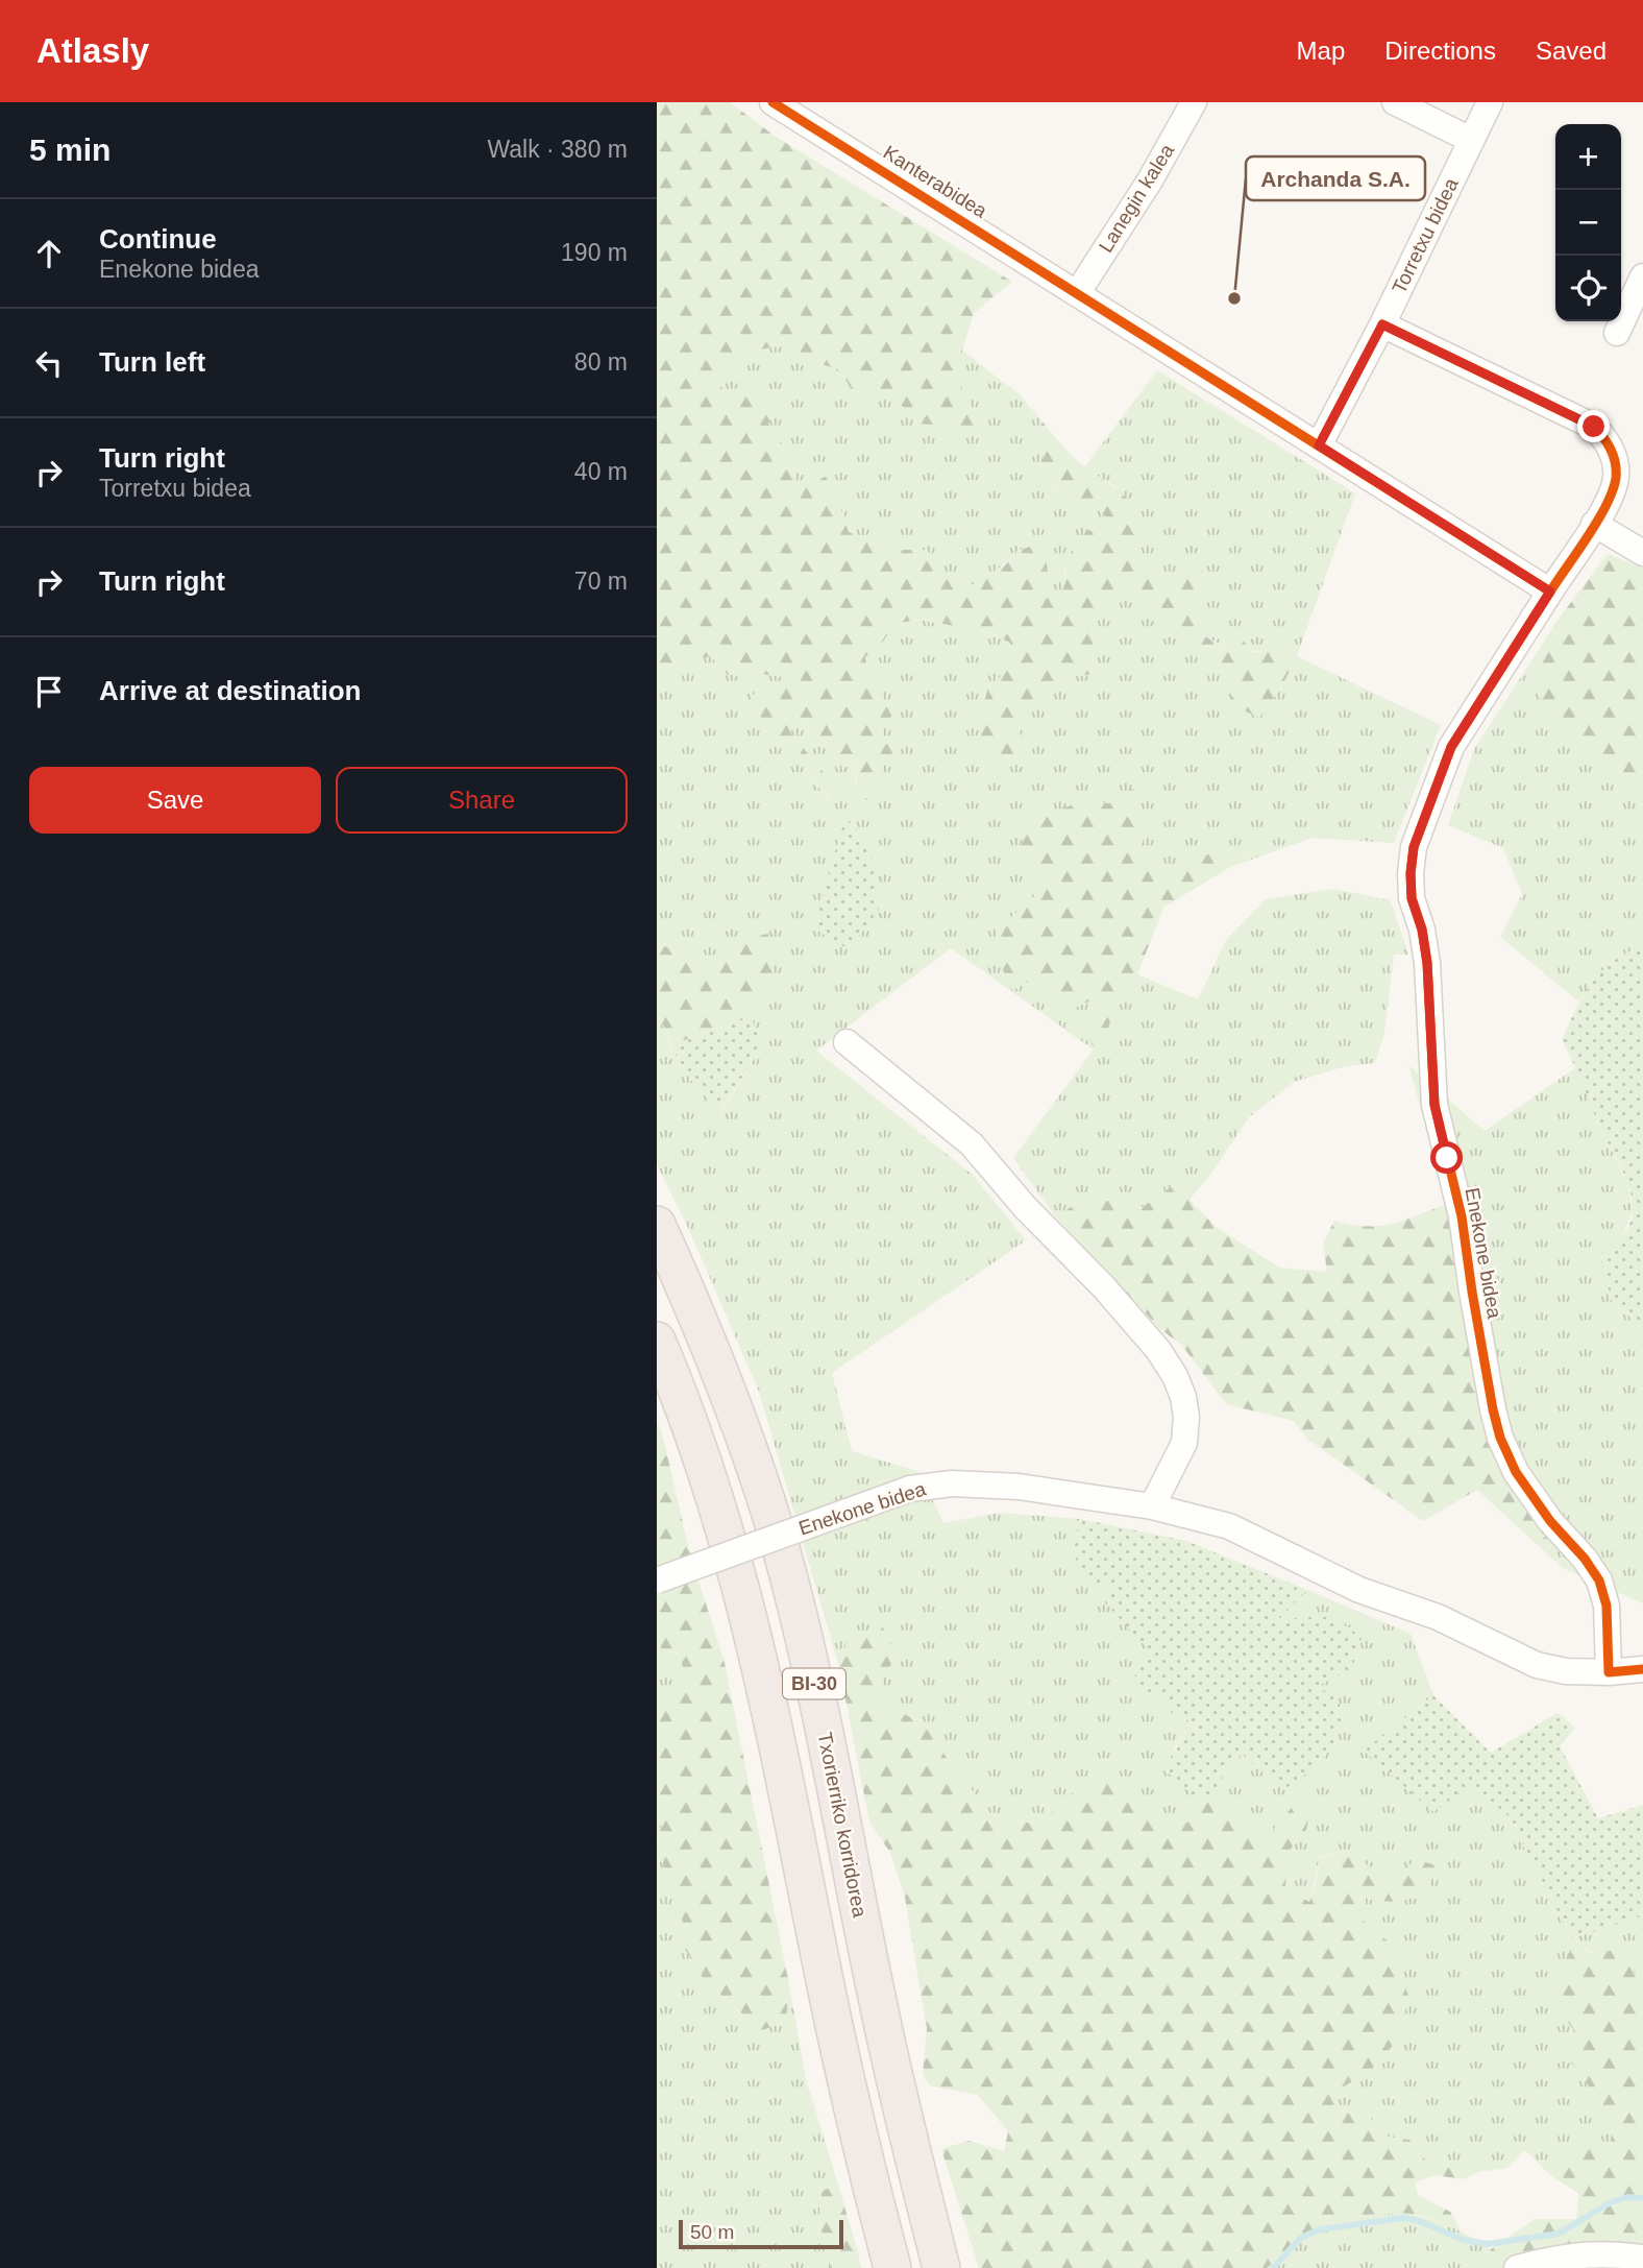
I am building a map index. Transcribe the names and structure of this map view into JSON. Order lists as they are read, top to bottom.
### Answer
{
  "streets": {
    "highway": ["BI-30", "Txorierriko korridorea"],
    "street": [
      "Kanterabidea",
      "Lanegin kalea",
      "Torretxu bidea",
      "Enekone bidea"
    ]
  },
  "crossings": [
    ["Kanterabidea", "Lanegin kalea"],
    ["Kanterabidea", "Torretxu bidea"],
    ["Kanterabidea", "Enekone bidea"],
    ["Torretxu bidea", "Enekone bidea"]
  ],
  "places": ["Archanda S.A."],
  "scale_bar": "50 m",
  "page": {
    "header": "Atlasly",
    "nav": ["Map", "Directions", "Saved"],
    "heading": ["5 min", "Walk · 380 m"],
    "map_buttons": ["+", "−"],
    "list": [
      ["Continue", "Enekone bidea", "190 m"],
      ["Turn left", "80 m"],
      ["Turn right", "Torretxu bidea", "40 m"],
      ["Turn right", "70 m"],
      "Arrive at destination"
    ],
    "buttons": ["Save", "Share"],
    "scale": "50 m"
  }
}
